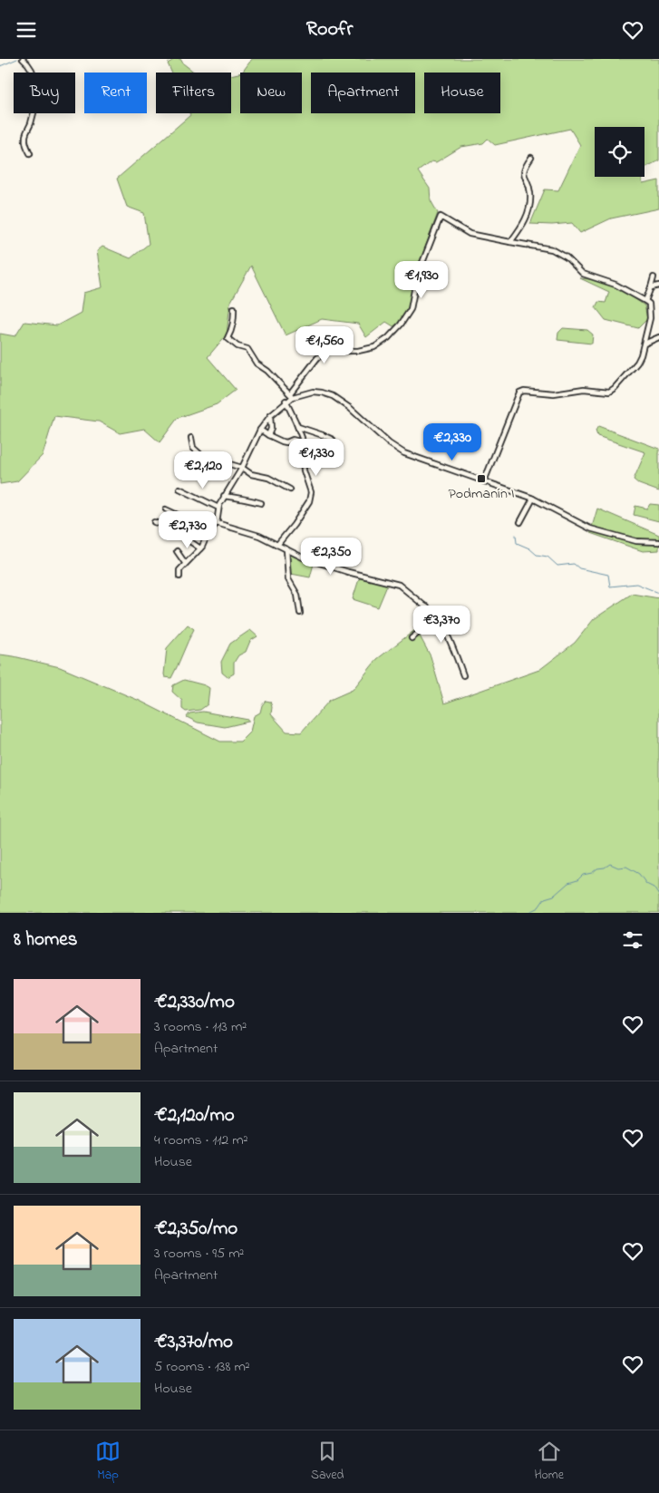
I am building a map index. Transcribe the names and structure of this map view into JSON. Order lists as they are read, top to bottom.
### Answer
{
  "places": {
    "transit": ["Podmanín I"]
  },
  "page": {
    "header": "Roofr",
    "chip": [
      "Buy",
      "Rent",
      "Filters",
      "New",
      "Apartment",
      "House"
    ],
    "price": [
      "€1,930",
      "€1,560",
      "€2,330",
      "€1,330",
      "€2,120",
      "€2,730",
      "€2,350",
      "€3,370"
    ],
    "heading": "8 homes",
    "list": [
      {
        "name": "€2,330/mo",
        "note": "3 rooms · 113 m² · Apartment"
      },
      {
        "name": "€2,120/mo",
        "note": "4 rooms · 112 m² · House"
      },
      {
        "name": "€2,350/mo",
        "note": "3 rooms · 95 m² · Apartment"
      },
      {
        "name": "€3,370/mo",
        "note": "5 rooms · 138 m² · House"
      }
    ],
    "tabs": ["Map", "Saved", "Home"]
  }
}
